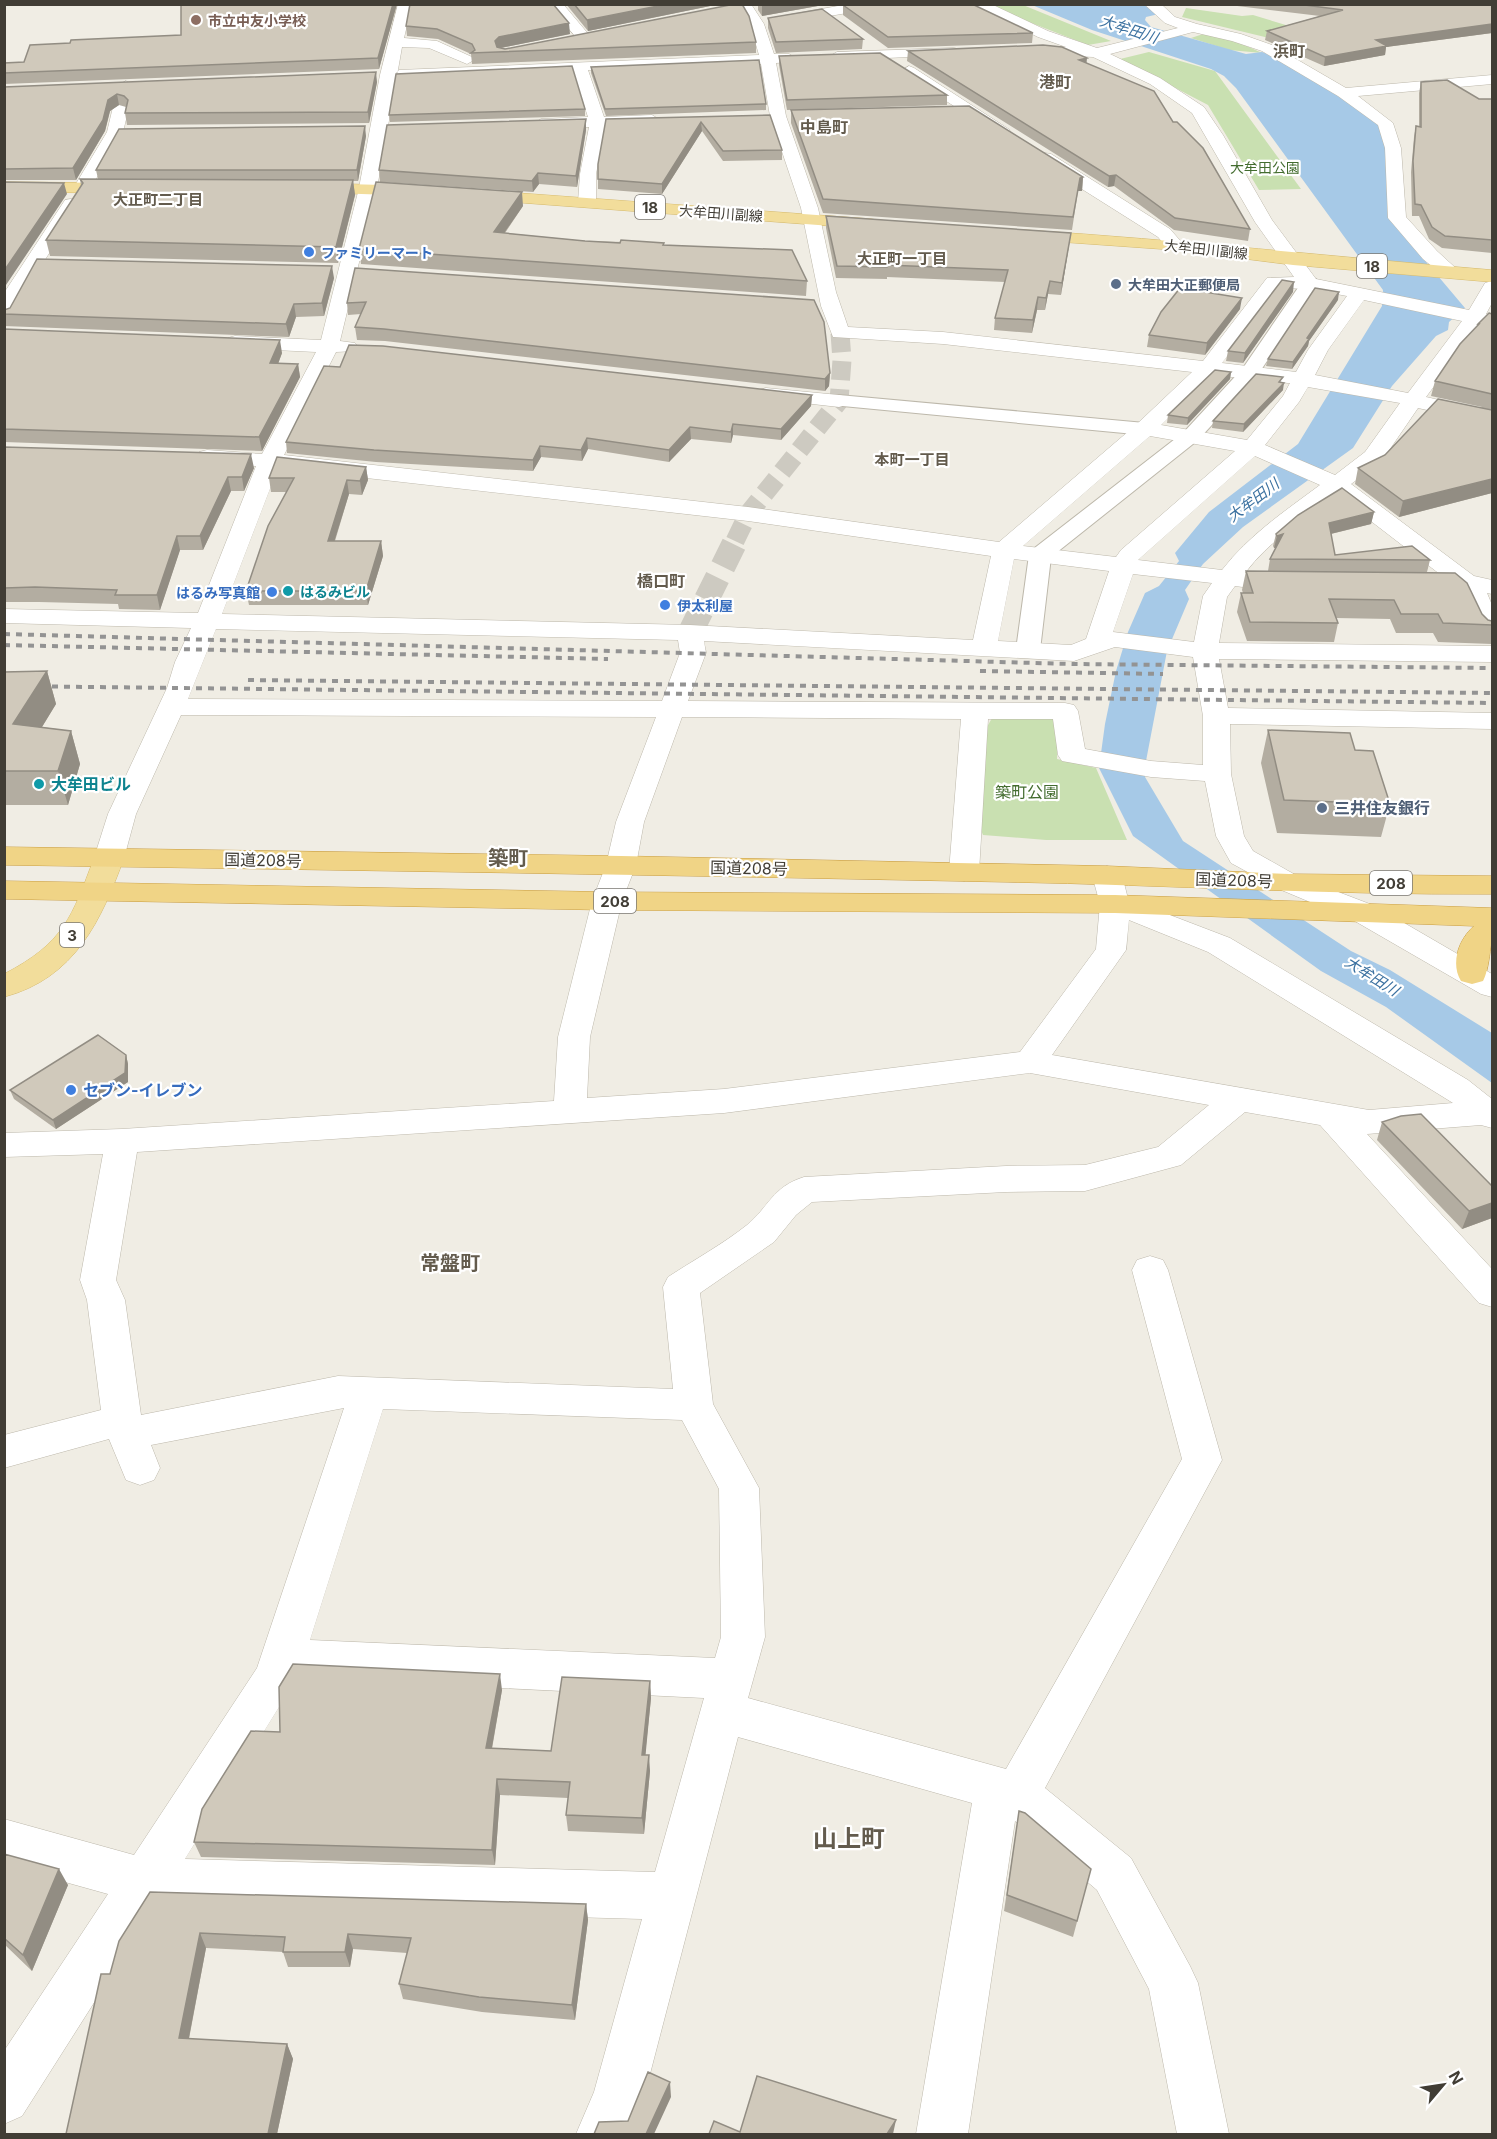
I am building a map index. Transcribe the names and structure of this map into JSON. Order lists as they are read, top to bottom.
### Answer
{
  "streets": {
    "highway": ["国道208号", "208"],
    "main road": ["18", "大牟田川副線", "3"]
  },
  "crossings": [
    ["国道208号", "3"]
  ],
  "districts": [
    "浜町",
    "港町",
    "中島町",
    "大正町二丁目",
    "大正町一丁目",
    "本町一丁目",
    "橋口町",
    "築町",
    "常盤町",
    "山上町"
  ],
  "water": ["大牟田川"],
  "parks": ["大牟田公園", "築町公園"],
  "places": [
    "市立中友小学校",
    "ファミリーマート",
    "大牟田大正郵便局",
    "はるみビル",
    "はるみ写真館",
    "伊太利屋",
    "大牟田ビル",
    "三井住友銀行",
    "セブン-イレブン"
  ],
  "north": "top right"
}
